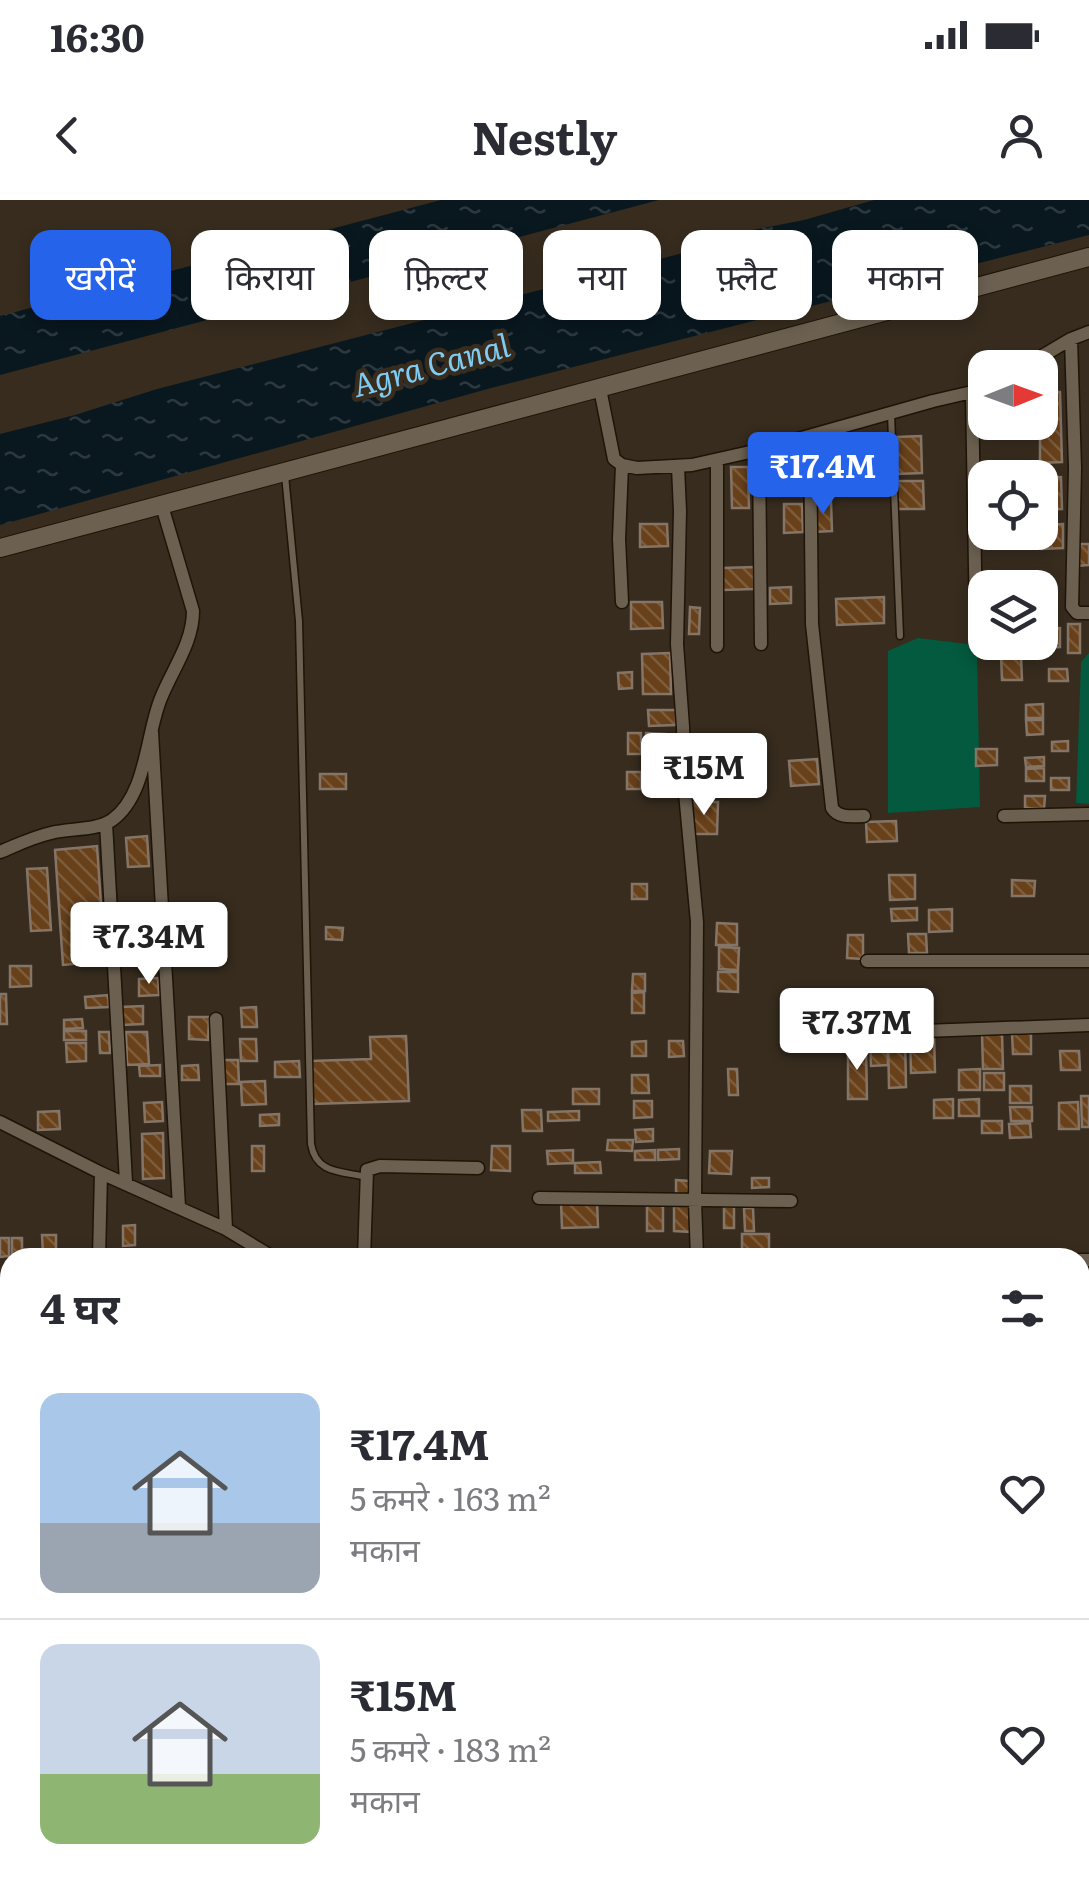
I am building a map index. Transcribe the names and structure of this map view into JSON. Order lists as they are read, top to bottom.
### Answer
{
  "water": ["Agra Canal"],
  "north": "right",
  "page": {
    "status": "16:30",
    "header": "Nestly",
    "chip": [
      "खरीदें",
      "किराया",
      "फ़िल्टर",
      "नया",
      "फ़्लैट",
      "मकान"
    ],
    "price": [
      "₹17.4M",
      "₹15M",
      "₹7.34M",
      "₹7.37M"
    ],
    "heading": "4 घर",
    "list": [
      {
        "name": "₹17.4M",
        "note": "5 कमरे · 163 m² · मकान"
      },
      {
        "name": "₹15M",
        "note": "5 कमरे · 183 m² · मकान"
      }
    ]
  }
}
